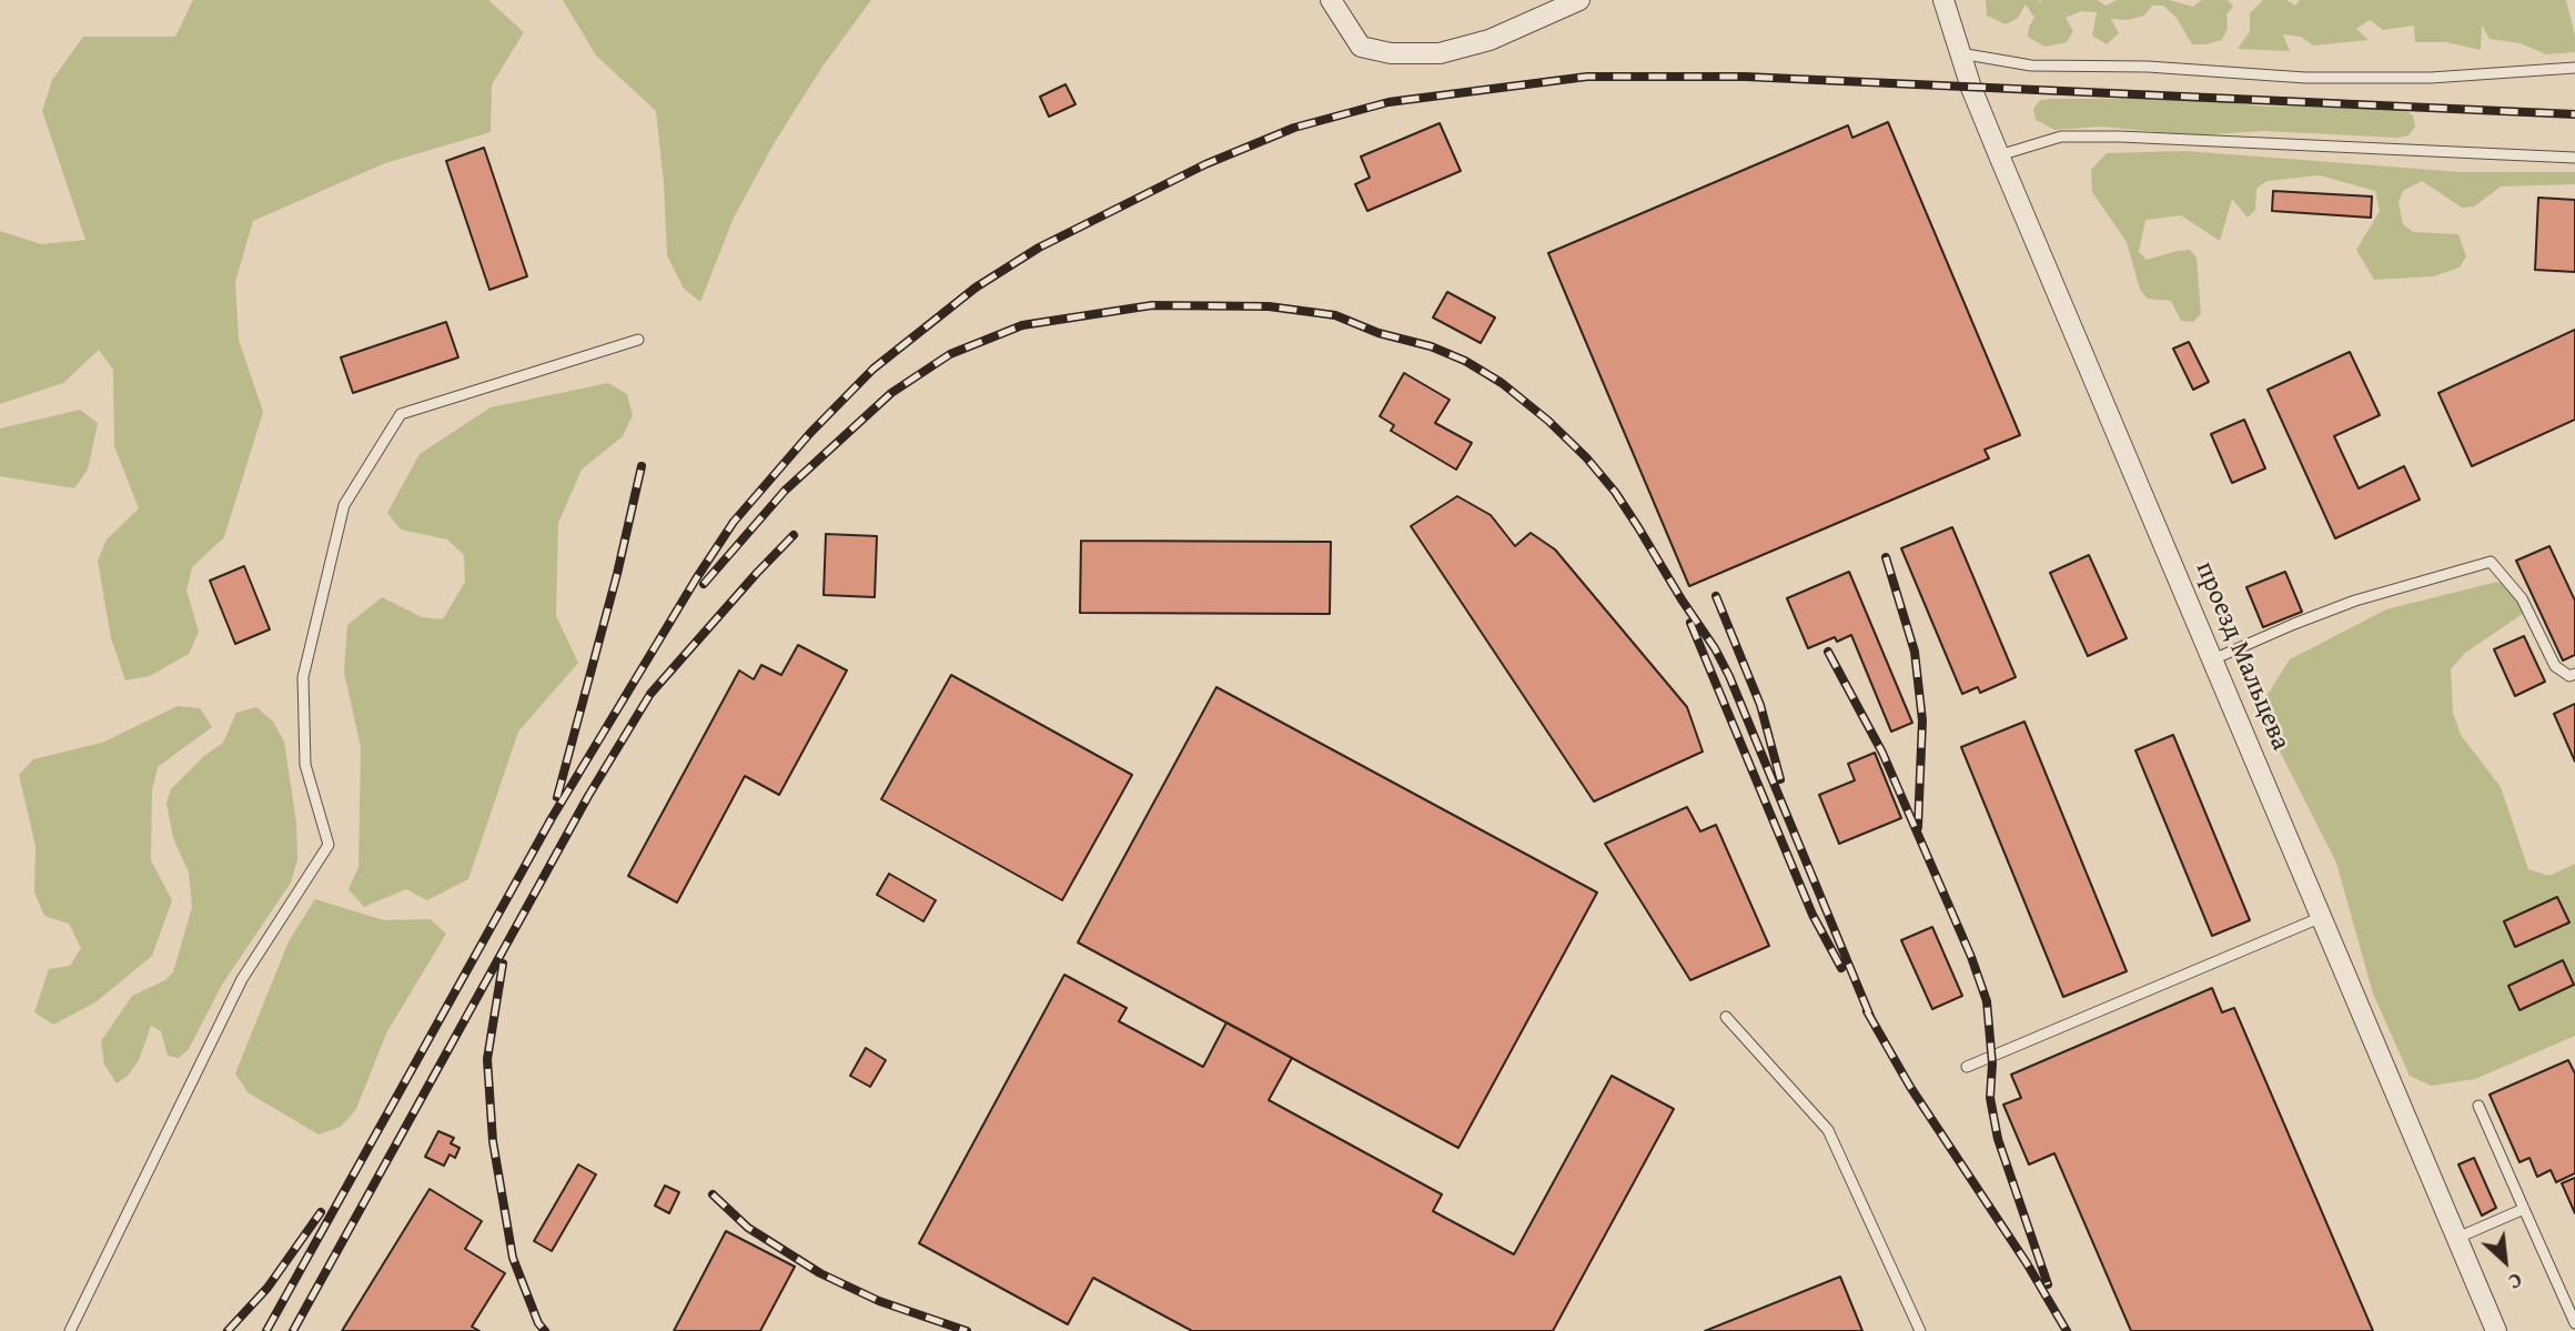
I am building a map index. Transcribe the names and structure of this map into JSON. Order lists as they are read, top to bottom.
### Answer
{
  "streets": {
    "street": ["проезд Мальцева"]
  },
  "north": "bottom right"
}
